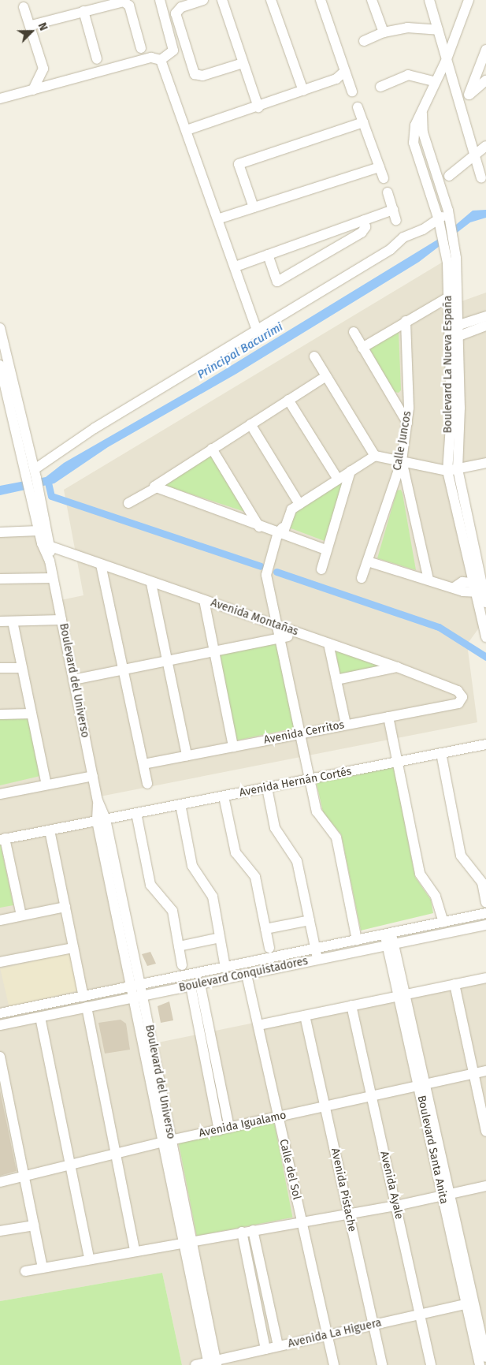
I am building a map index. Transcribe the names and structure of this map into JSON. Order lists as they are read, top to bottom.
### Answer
{
  "streets": {
    "street": [
      "Boulevard La Nueva España",
      "Calle Juncos",
      "Avenida Montañas",
      "Boulevard del Universo",
      "Avenida Cerritos",
      "Avenida Hernán Cortés",
      "Boulevard Conquistadores",
      "Avenida Igualamo",
      "Boulevard Santa Anita",
      "Calle del Sol",
      "Avenida Ayale",
      "Avenida Pistache",
      "Avenida La Higuera"
    ]
  },
  "crossings": [
    ["Avenida Montañas", "Boulevard del Universo"],
    ["Avenida Montañas", "Avenida Cerritos"],
    ["Boulevard del Universo", "Avenida Hernán Cortés"],
    ["Boulevard del Universo", "Boulevard Conquistadores"],
    ["Boulevard del Universo", "Avenida Igualamo"],
    ["Boulevard del Universo", "Avenida La Higuera"],
    ["Boulevard Conquistadores", "Boulevard Santa Anita"],
    ["Boulevard Conquistadores", "Calle del Sol"],
    ["Avenida Igualamo", "Boulevard Santa Anita"],
    ["Avenida Igualamo", "Calle del Sol"],
    ["Avenida Igualamo", "Avenida Ayale"],
    ["Avenida Igualamo", "Avenida Pistache"],
    ["Boulevard Santa Anita", "Avenida La Higuera"],
    ["Calle del Sol", "Avenida La Higuera"],
    ["Avenida Ayale", "Avenida La Higuera"],
    ["Avenida Pistache", "Avenida La Higuera"]
  ],
  "water": ["Principal Bacurimi"],
  "north": "top right"
}
